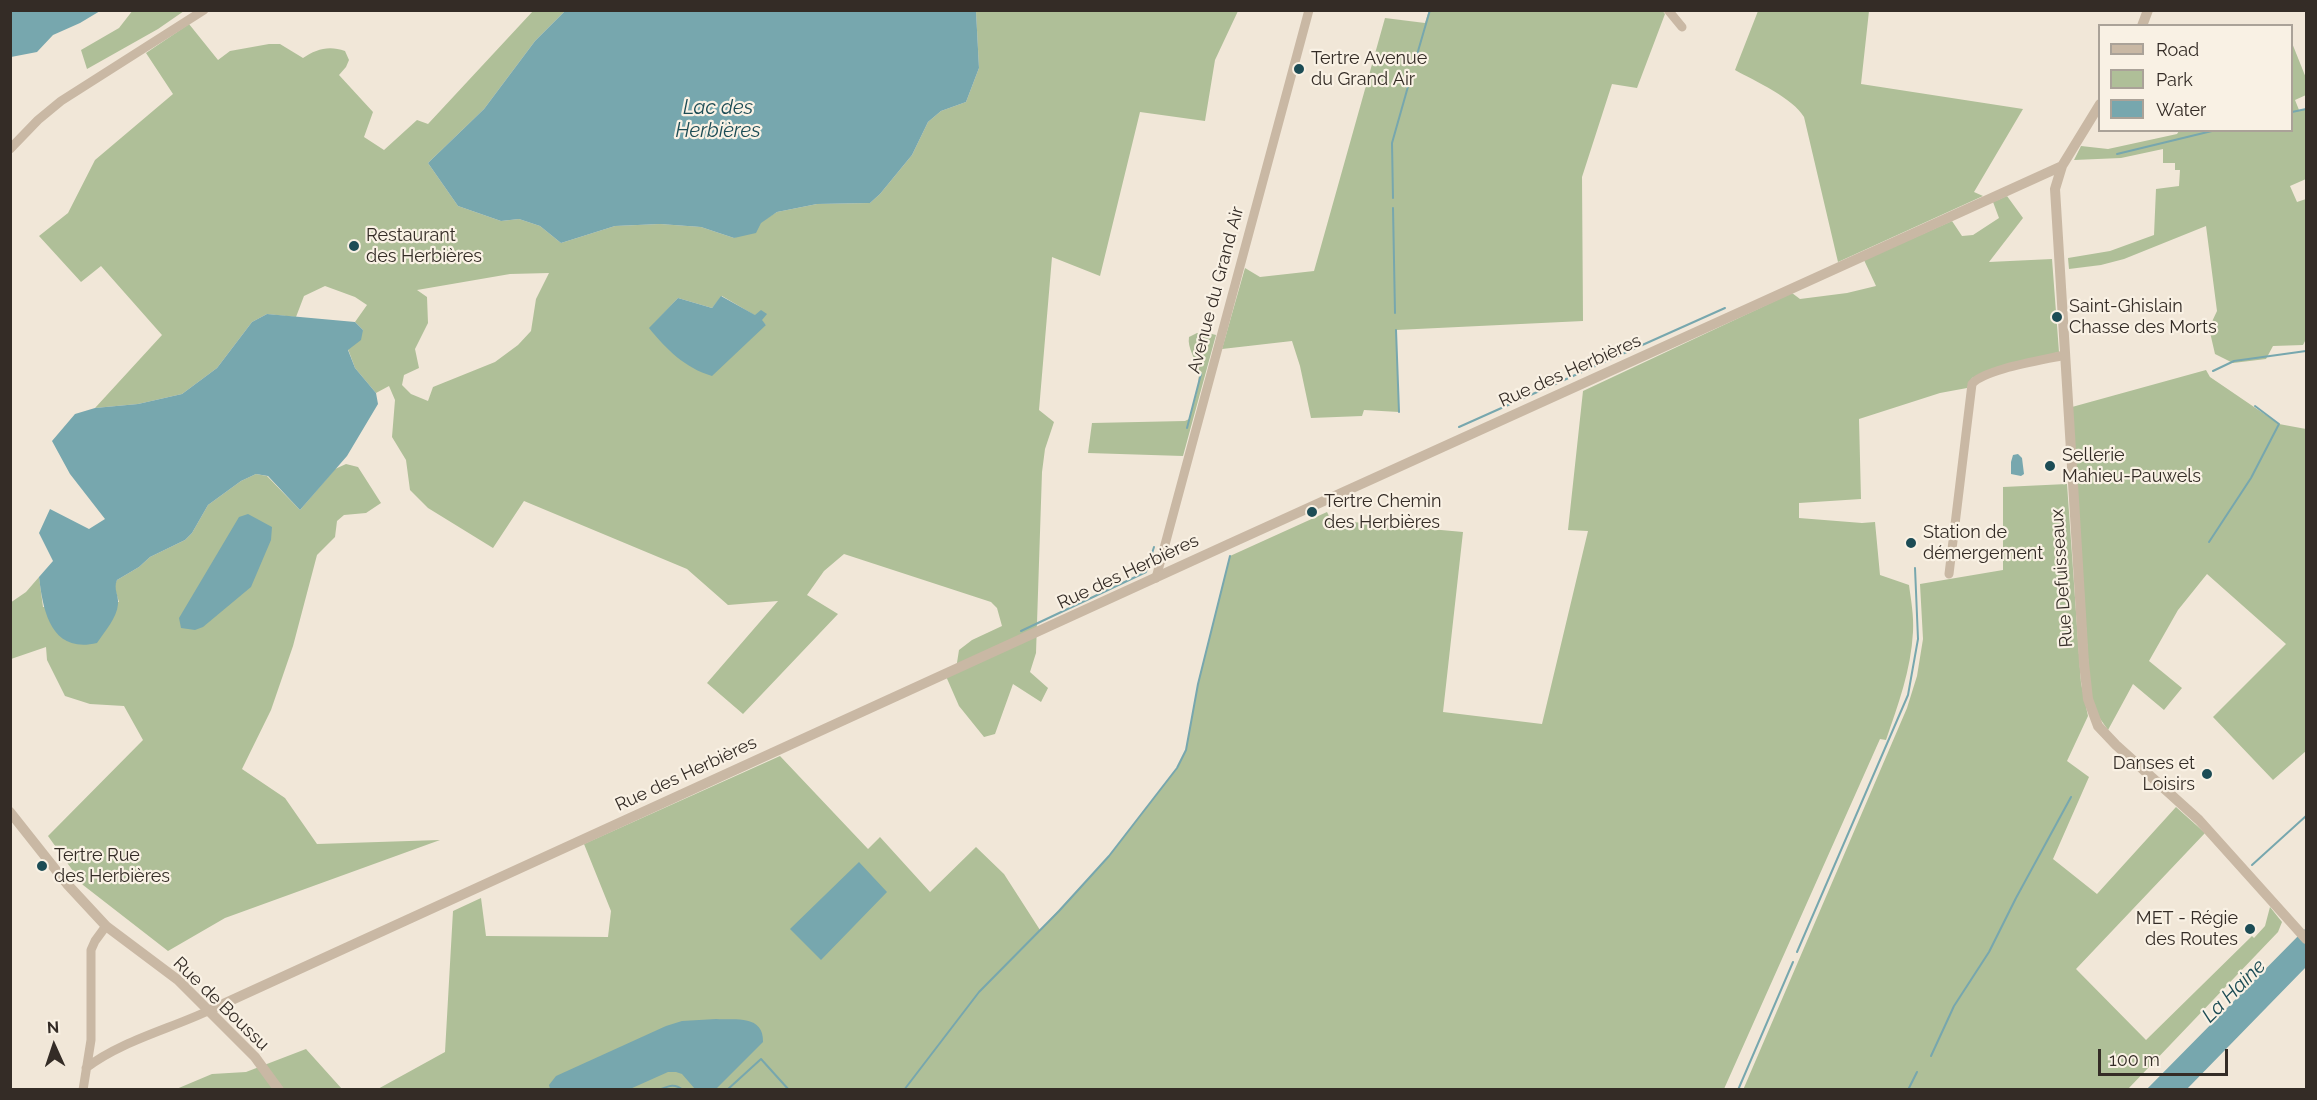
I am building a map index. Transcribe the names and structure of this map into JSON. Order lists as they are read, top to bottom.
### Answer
{
  "streets": {
    "street": [
      "Avenue du Grand Air",
      "Rue des Herbières",
      "Rue Defuisseaux",
      "Rue de Boussu"
    ]
  },
  "crossings": [
    ["Avenue du Grand Air", "Rue des Herbières"],
    ["Rue des Herbières", "Rue Defuisseaux"],
    ["Rue des Herbières", "Rue de Boussu"]
  ],
  "water": ["Lac des Herbières", "La Haine"],
  "places": [
    "Tertre Avenue du Grand Air",
    "Restaurant des Herbières",
    "Saint-Ghislain Chasse des Morts",
    "Sellerie Mahieu-Pauwels",
    "Tertre Chemin des Herbières",
    "Station de démergement",
    "Danses et Loisirs",
    "Tertre Rue des Herbières",
    "MET - Régie des Routes"
  ],
  "legend": ["Road", "Park", "Water"],
  "scale_bar": "100 m",
  "north": "top"
}
